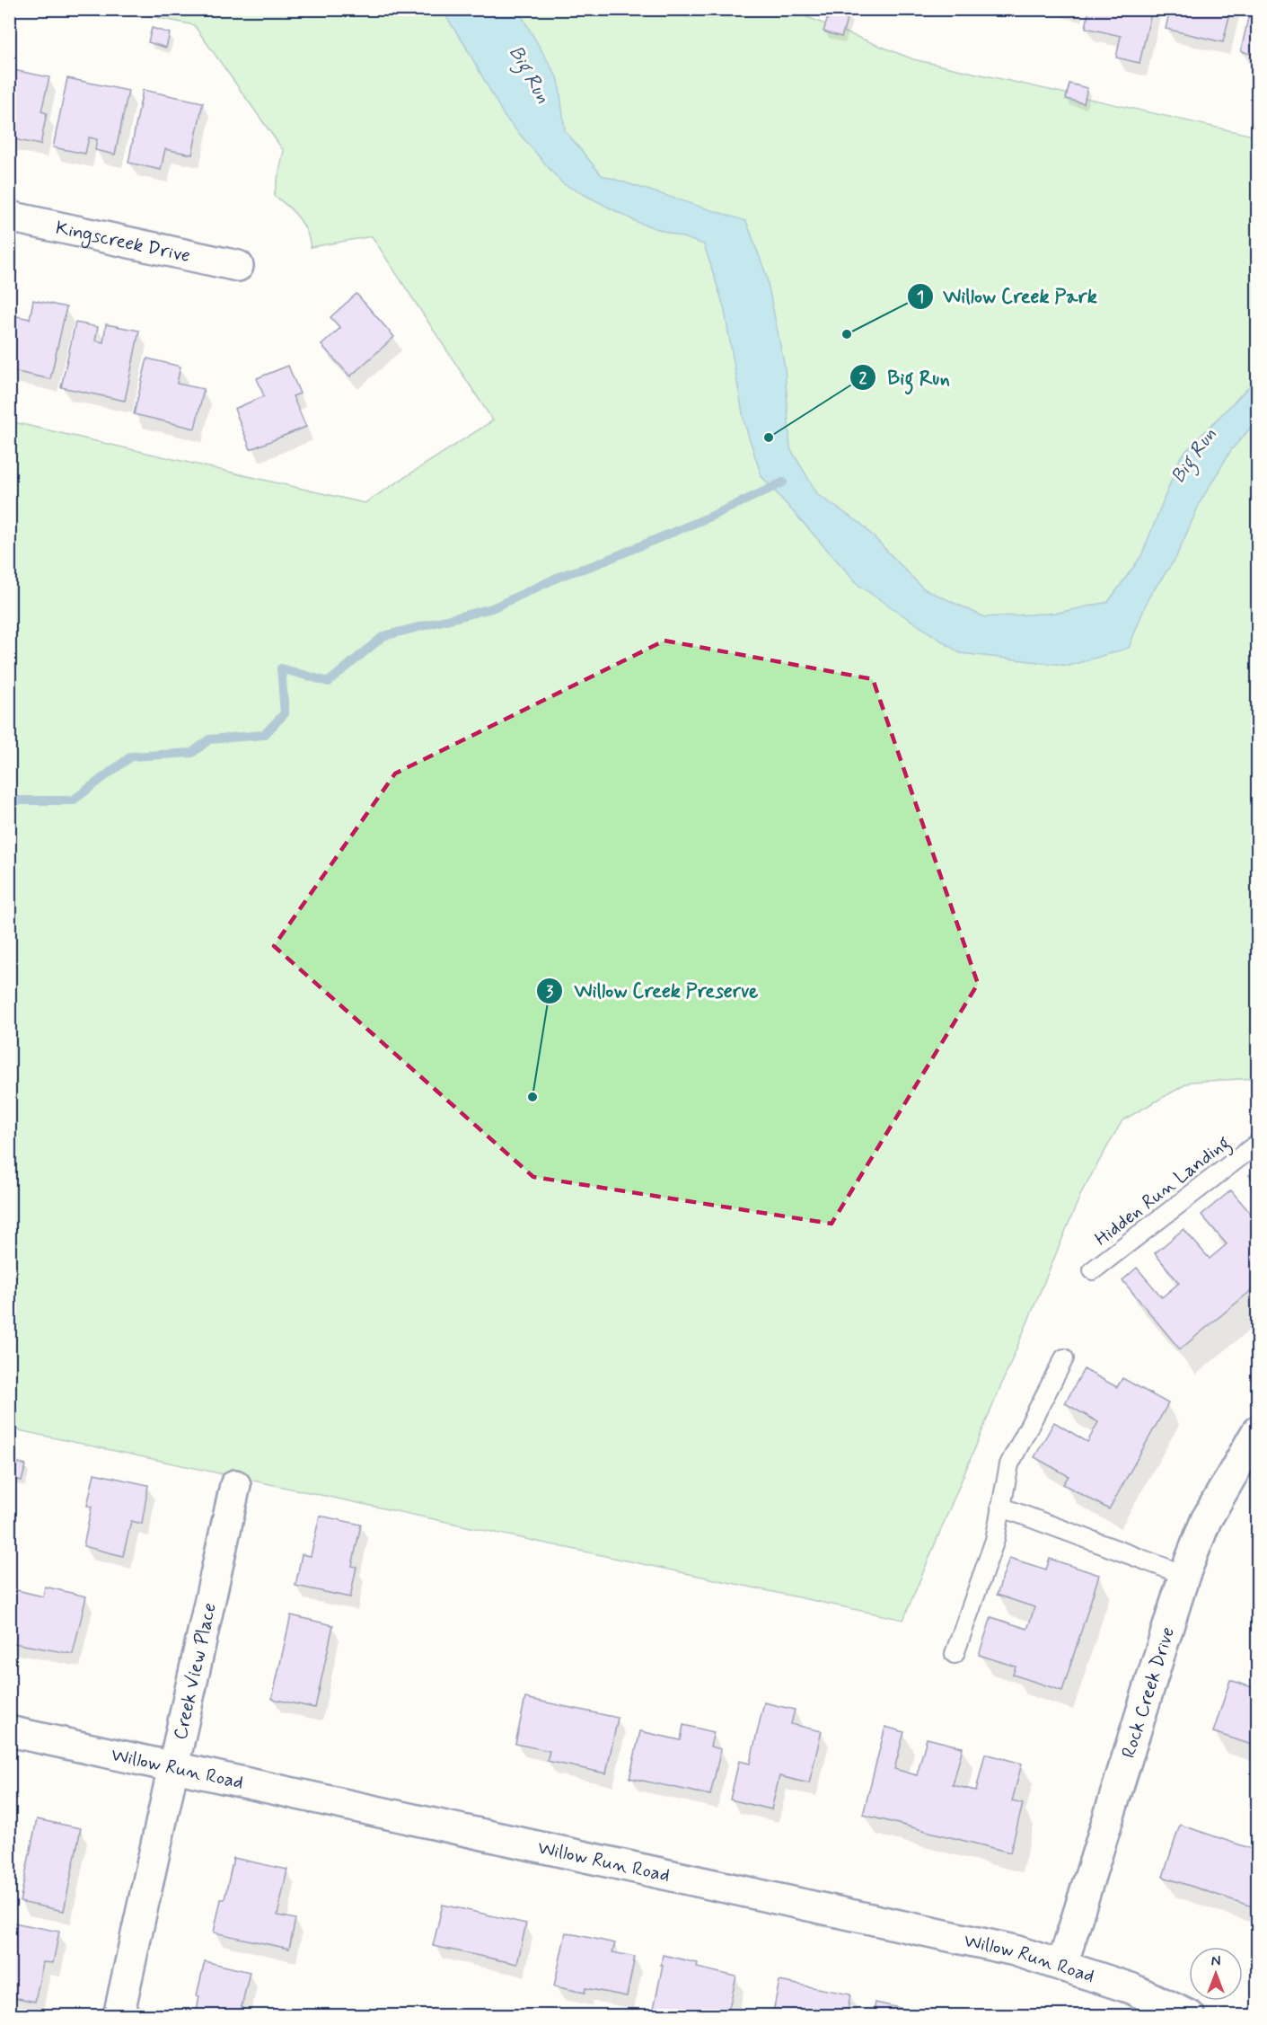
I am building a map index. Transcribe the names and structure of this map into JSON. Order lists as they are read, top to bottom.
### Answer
{
  "streets": {
    "street": [
      "Kingscreek Drive",
      "Creek View Place",
      "Rock Creek Drive",
      "Willow Run Road"
    ],
    "lane": ["Hidden Run Landing"]
  },
  "crossings": [
    ["Creek View Place", "Willow Run Road"],
    ["Rock Creek Drive", "Willow Run Road"]
  ],
  "water": ["Big Run"],
  "places": ["Willow Creek Park", "Big Run", "Willow Creek Preserve"],
  "north": "top"
}
